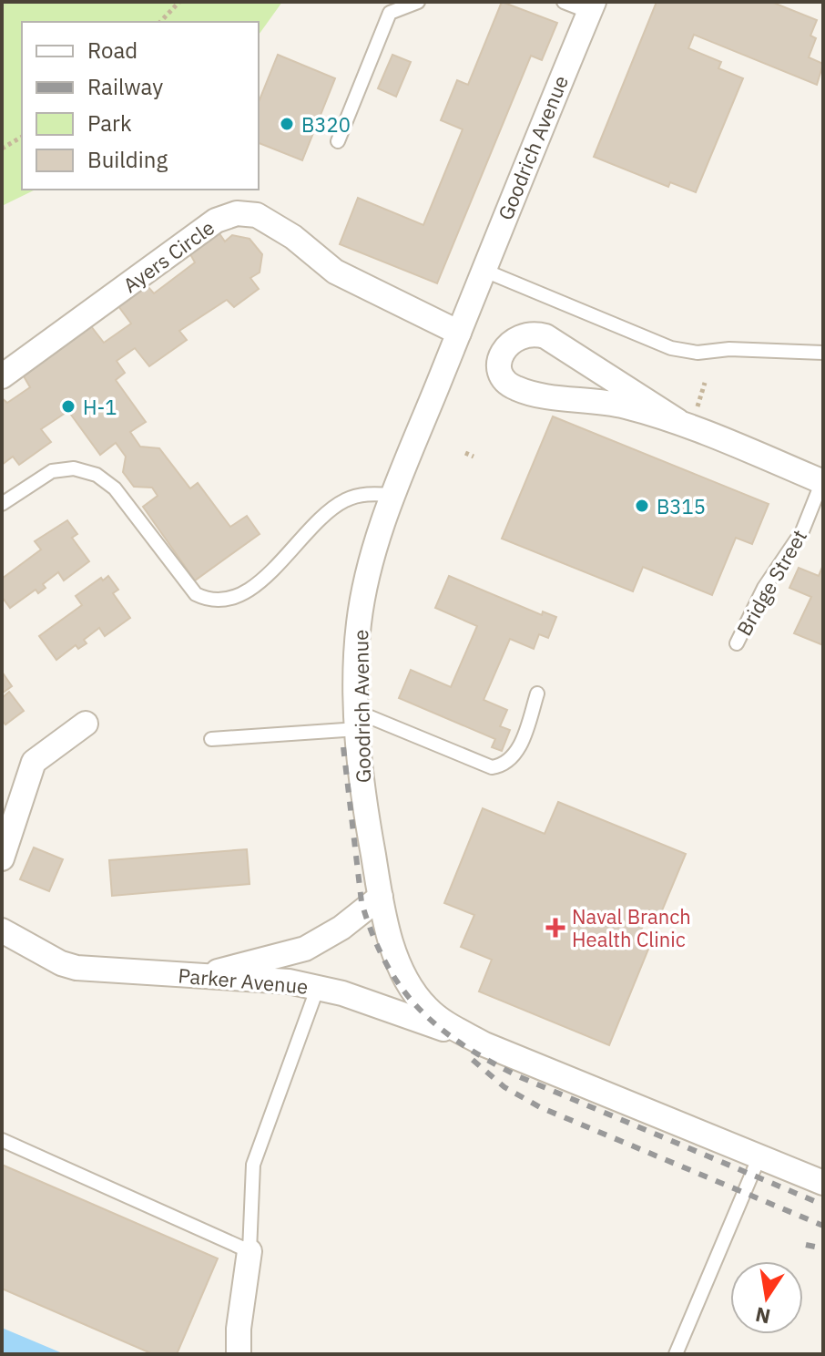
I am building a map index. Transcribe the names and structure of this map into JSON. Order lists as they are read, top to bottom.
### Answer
{
  "streets": {
    "street": ["Goodrich Avenue", "Ayers Circle", "Parker Avenue"],
    "lane": ["Bridge Street"]
  },
  "crossings": [
    ["Goodrich Avenue", "Ayers Circle"],
    ["Goodrich Avenue", "Parker Avenue"]
  ],
  "places": {
    "other": ["B320", "H-1", "B315"],
    "health": ["Naval Branch Health Clinic"]
  },
  "legend": [
    "Road",
    "Railway",
    "Park",
    "Building"
  ],
  "north": "bottom"
}
